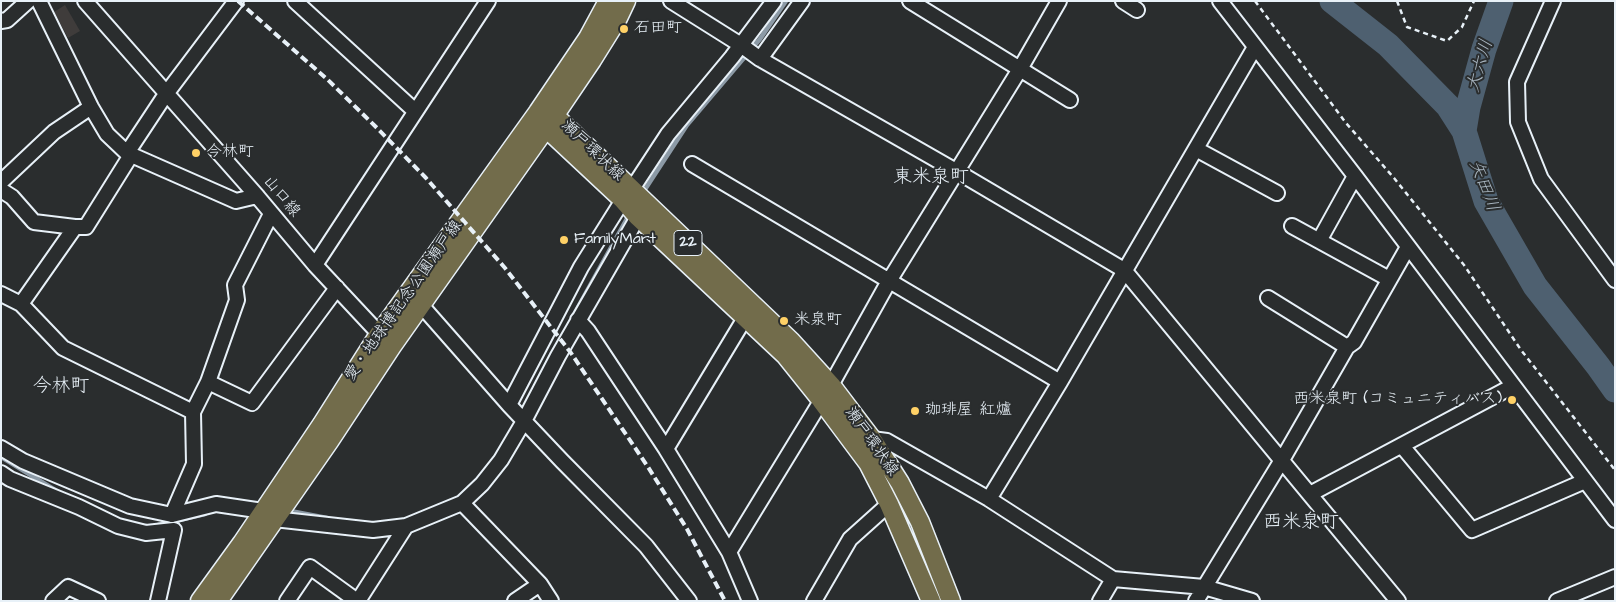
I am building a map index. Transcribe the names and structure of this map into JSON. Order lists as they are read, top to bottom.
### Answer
{
  "streets": {
    "main road": ["瀬戸環状線", "22", "愛・地球博記念公園瀬戸線"],
    "street": ["山口線"]
  },
  "crossings": [
    ["瀬戸環状線", "愛・地球博記念公園瀬戸線"],
    ["山口線", "愛・地球博記念公園瀬戸線"]
  ],
  "districts": ["東米泉町", "今林町", "西米泉町"],
  "water": ["大六川", "矢田川"],
  "places": [
    "石田町",
    "今林町",
    "FamilyMart",
    "米泉町",
    "西米泉町 (コミュニティバス)",
    "珈琲屋 紅爐"
  ]
}
